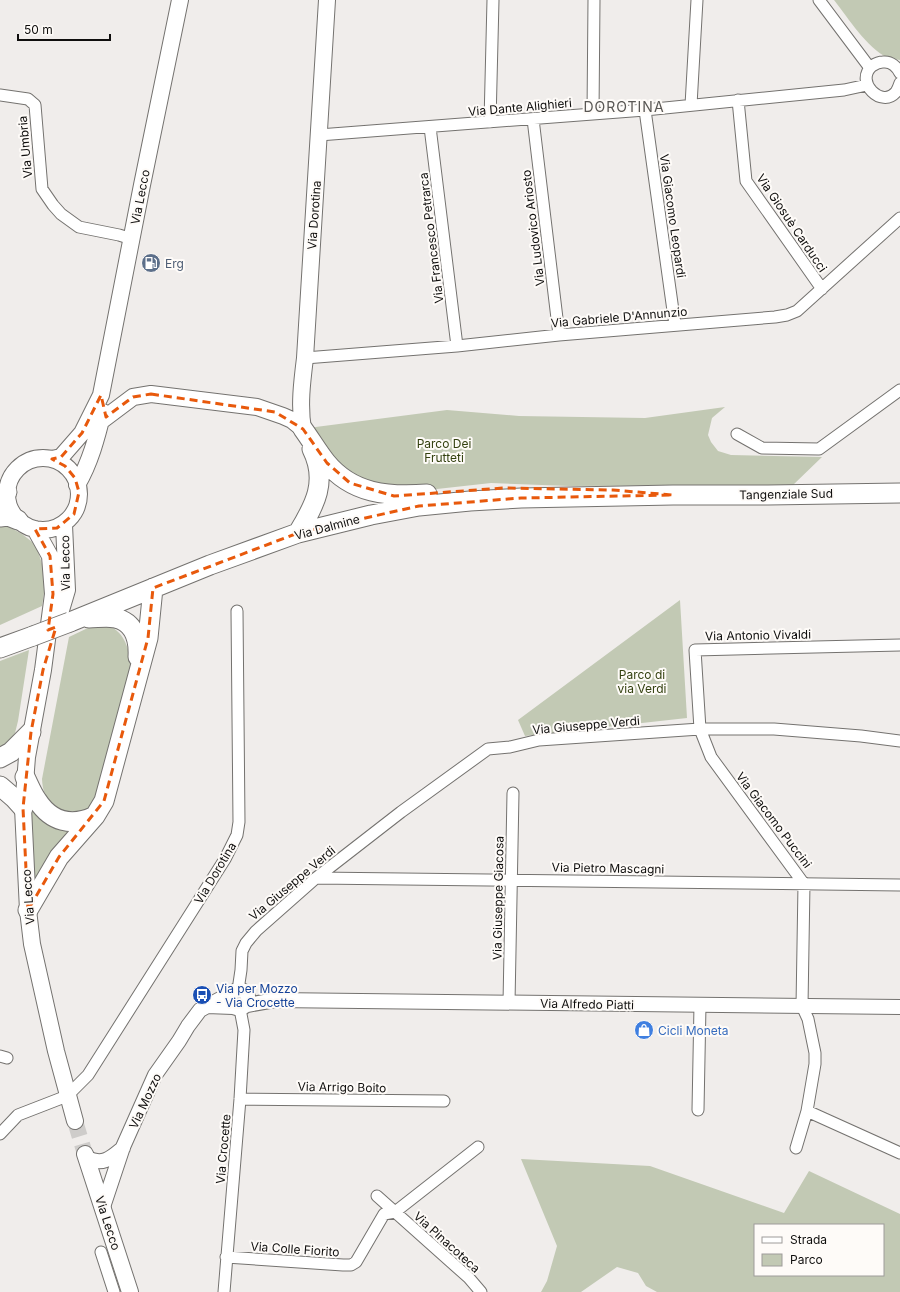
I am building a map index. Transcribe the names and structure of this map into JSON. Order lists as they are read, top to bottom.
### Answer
{
  "streets": {
    "highway": ["Tangenziale Sud", "Via Dalmine"],
    "main road": ["Via Lecco", "Via Dorotina"],
    "street": [
      "Via Dante Alighieri",
      "Via Umbria",
      "Via Giacomo Leopardi",
      "Via Giosuè Carducci",
      "Via Ludovico Ariosto",
      "Via Francesco Petrarca",
      "Via Gabriele D'Annunzio",
      "Via Antonio Vivaldi",
      "Via Giuseppe Verdi",
      "Via Giacomo Puccini",
      "Via Pietro Mascagni",
      "Via Giuseppe Giacosa",
      "Via Alfredo Piatti",
      "Via Arrigo Boito",
      "Via Mozzo",
      "Via Crocette",
      "Via Pinacoteca",
      "Via Colle Fiorito"
    ]
  },
  "crossings": [
    ["Via Dante Alighieri", "Via Dorotina"],
    ["Via Dante Alighieri", "Via Giacomo Leopardi"],
    ["Via Dante Alighieri", "Via Giosuè Carducci"],
    ["Via Dante Alighieri", "Via Ludovico Ariosto"],
    ["Via Dante Alighieri", "Via Francesco Petrarca"],
    ["Via Umbria", "Via Lecco"],
    ["Via Lecco", "Via Dorotina"],
    ["Via Lecco", "Via Mozzo"],
    ["Via Dorotina", "Via Gabriele D'Annunzio"],
    ["Via Giacomo Leopardi", "Via Gabriele D'Annunzio"],
    ["Via Giosuè Carducci", "Via Gabriele D'Annunzio"],
    ["Via Ludovico Ariosto", "Via Gabriele D'Annunzio"],
    ["Via Francesco Petrarca", "Via Gabriele D'Annunzio"],
    ["Tangenziale Sud", "Via Dalmine"],
    ["Via Antonio Vivaldi", "Via Giuseppe Verdi"],
    ["Via Antonio Vivaldi", "Via Giacomo Puccini"],
    ["Via Giuseppe Verdi", "Via Giacomo Puccini"],
    ["Via Giuseppe Verdi", "Via Pietro Mascagni"],
    ["Via Giuseppe Verdi", "Via Alfredo Piatti"],
    ["Via Giuseppe Verdi", "Via Mozzo"],
    ["Via Giuseppe Verdi", "Via Crocette"],
    ["Via Giacomo Puccini", "Via Pietro Mascagni"],
    ["Via Giacomo Puccini", "Via Alfredo Piatti"],
    ["Via Pietro Mascagni", "Via Giuseppe Giacosa"],
    ["Via Giuseppe Giacosa", "Via Alfredo Piatti"],
    ["Via Alfredo Piatti", "Via Mozzo"],
    ["Via Alfredo Piatti", "Via Crocette"],
    ["Via Arrigo Boito", "Via Crocette"],
    ["Via Mozzo", "Via Crocette"],
    ["Via Crocette", "Via Colle Fiorito"],
    ["Via Pinacoteca", "Via Colle Fiorito"]
  ],
  "districts": ["DOROTINA"],
  "parks": ["Parco Dei Frutteti", "Parco di via Verdi"],
  "places": {
    "fuel station": ["Erg"],
    "bus stop": ["Via per Mozzo - Via Crocette"],
    "shop": ["Cicli Moneta"]
  },
  "legend": ["Strada", "Parco"],
  "scale_bar": "50 m"
}
